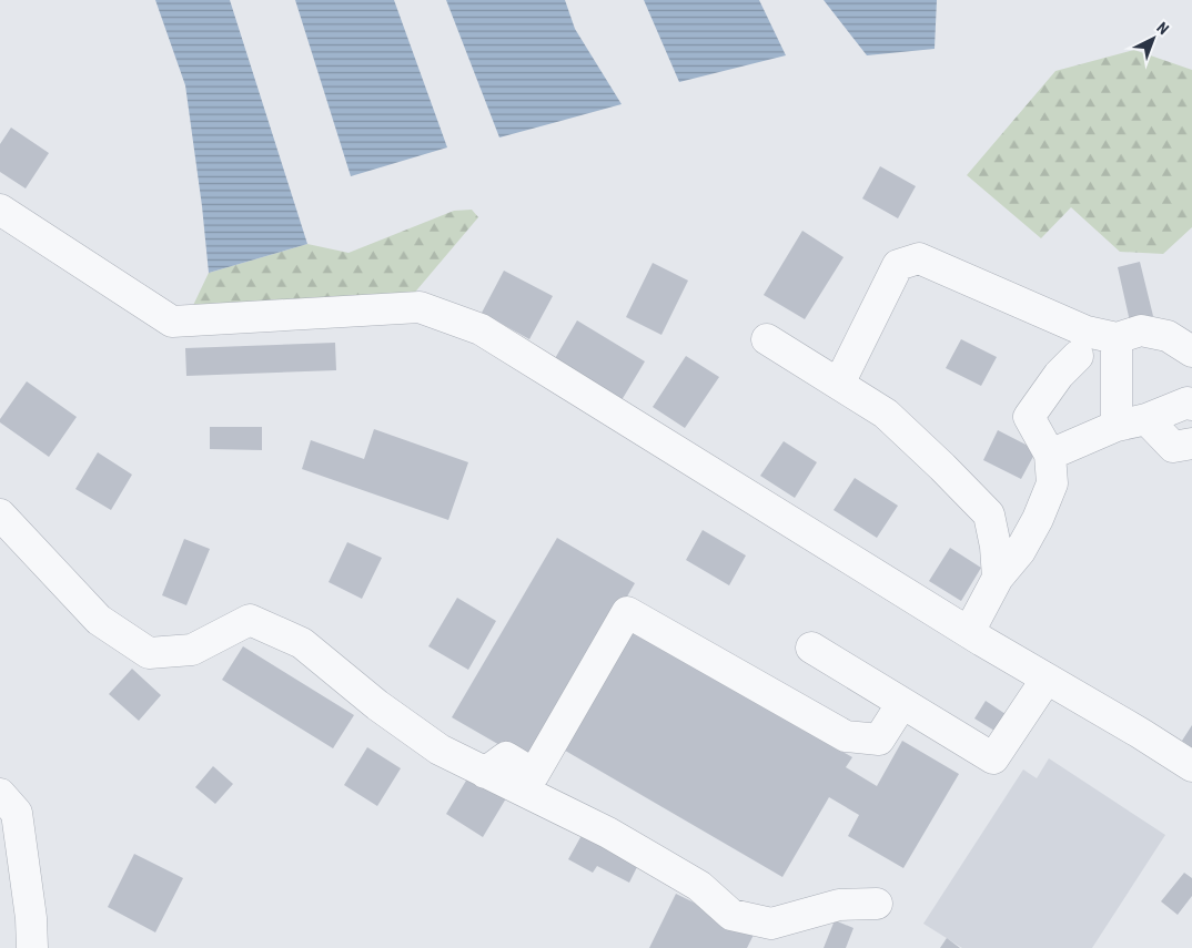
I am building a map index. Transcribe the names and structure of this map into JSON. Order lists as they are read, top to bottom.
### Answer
{
  "north": "top right"
}
